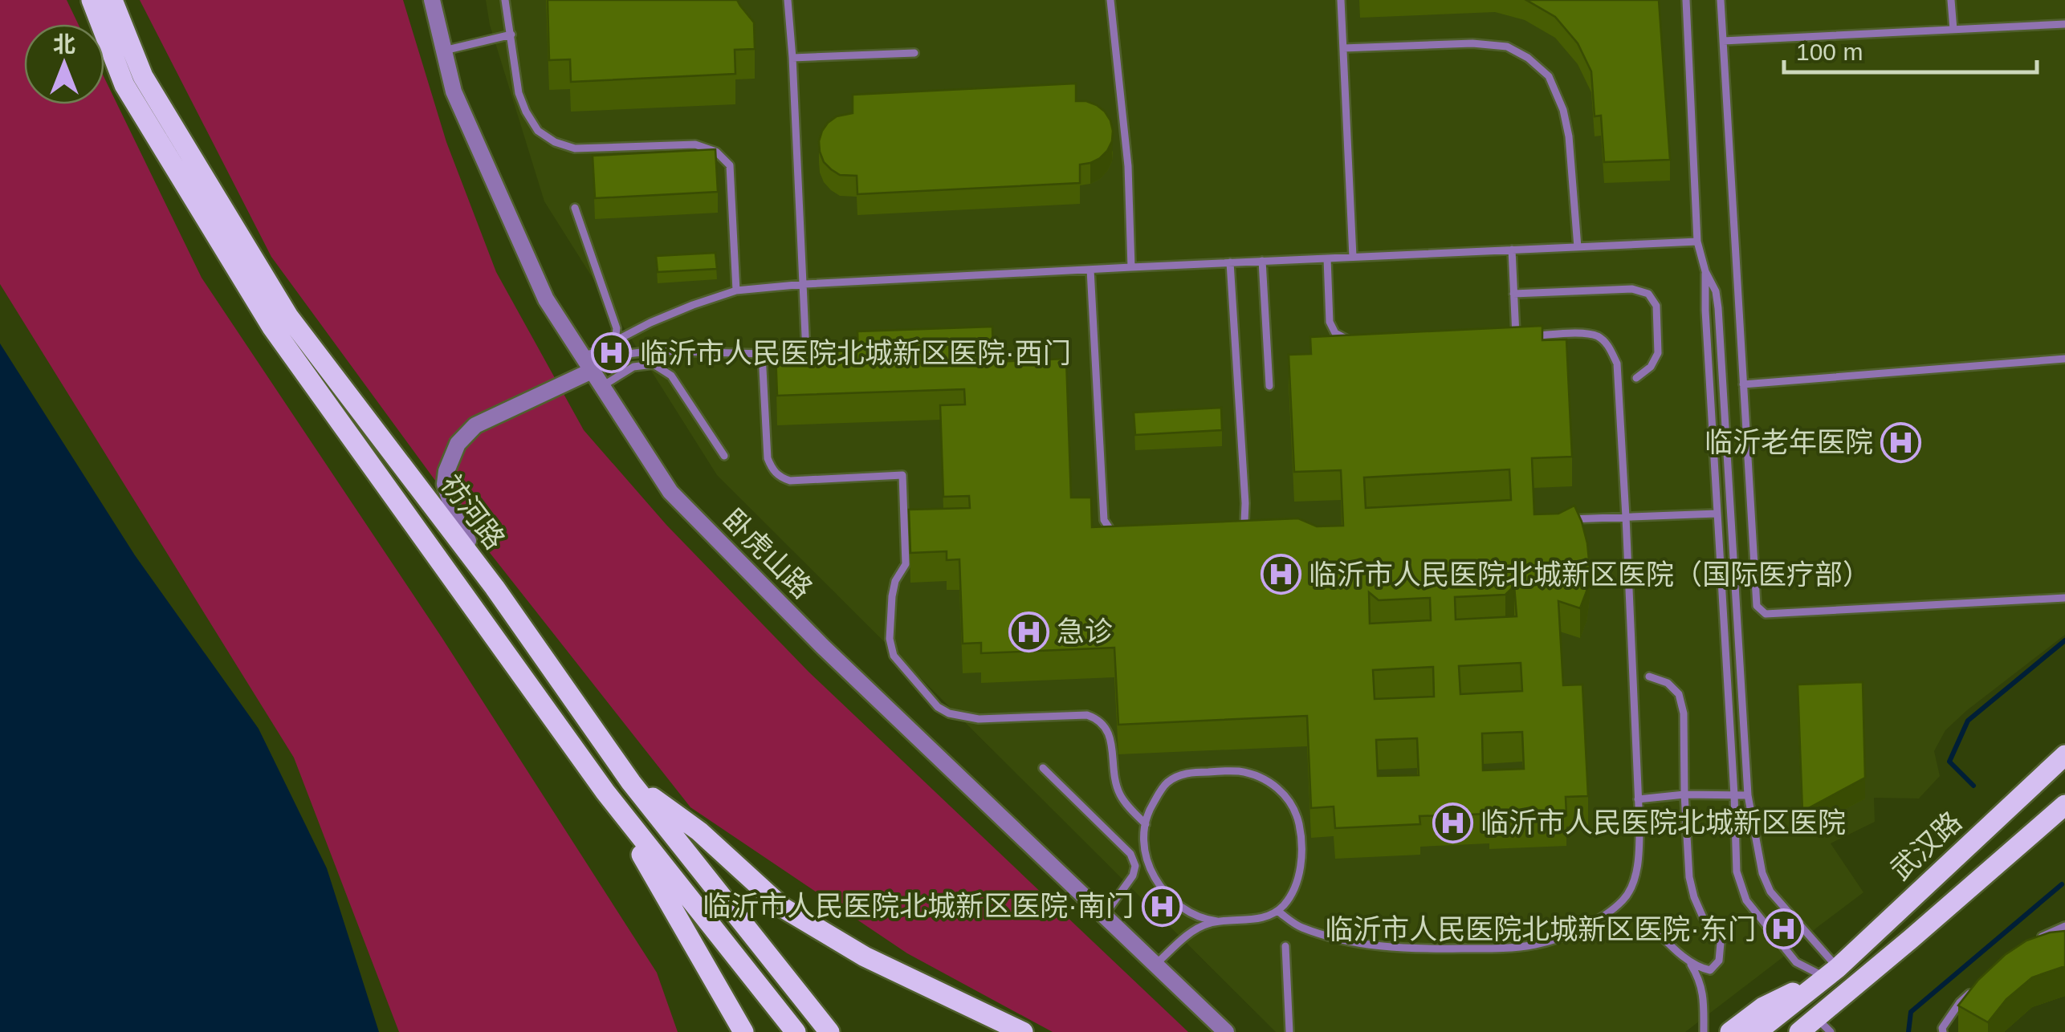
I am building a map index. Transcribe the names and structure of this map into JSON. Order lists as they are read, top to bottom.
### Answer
{
  "streets": {
    "main road": ["祊河路", "武汉路"],
    "street": ["卧虎山路"]
  },
  "places": {
    "hospital": [
      "临沂市人民医院北城新区医院·西门",
      "临沂老年医院",
      "临沂市人民医院北城新区医院（国际医疗部）",
      "急诊",
      "临沂市人民医院北城新区医院",
      "临沂市人民医院北城新区医院·南门",
      "临沂市人民医院北城新区医院·东门"
    ]
  },
  "scale_bar": "100 m",
  "north": "top"
}
